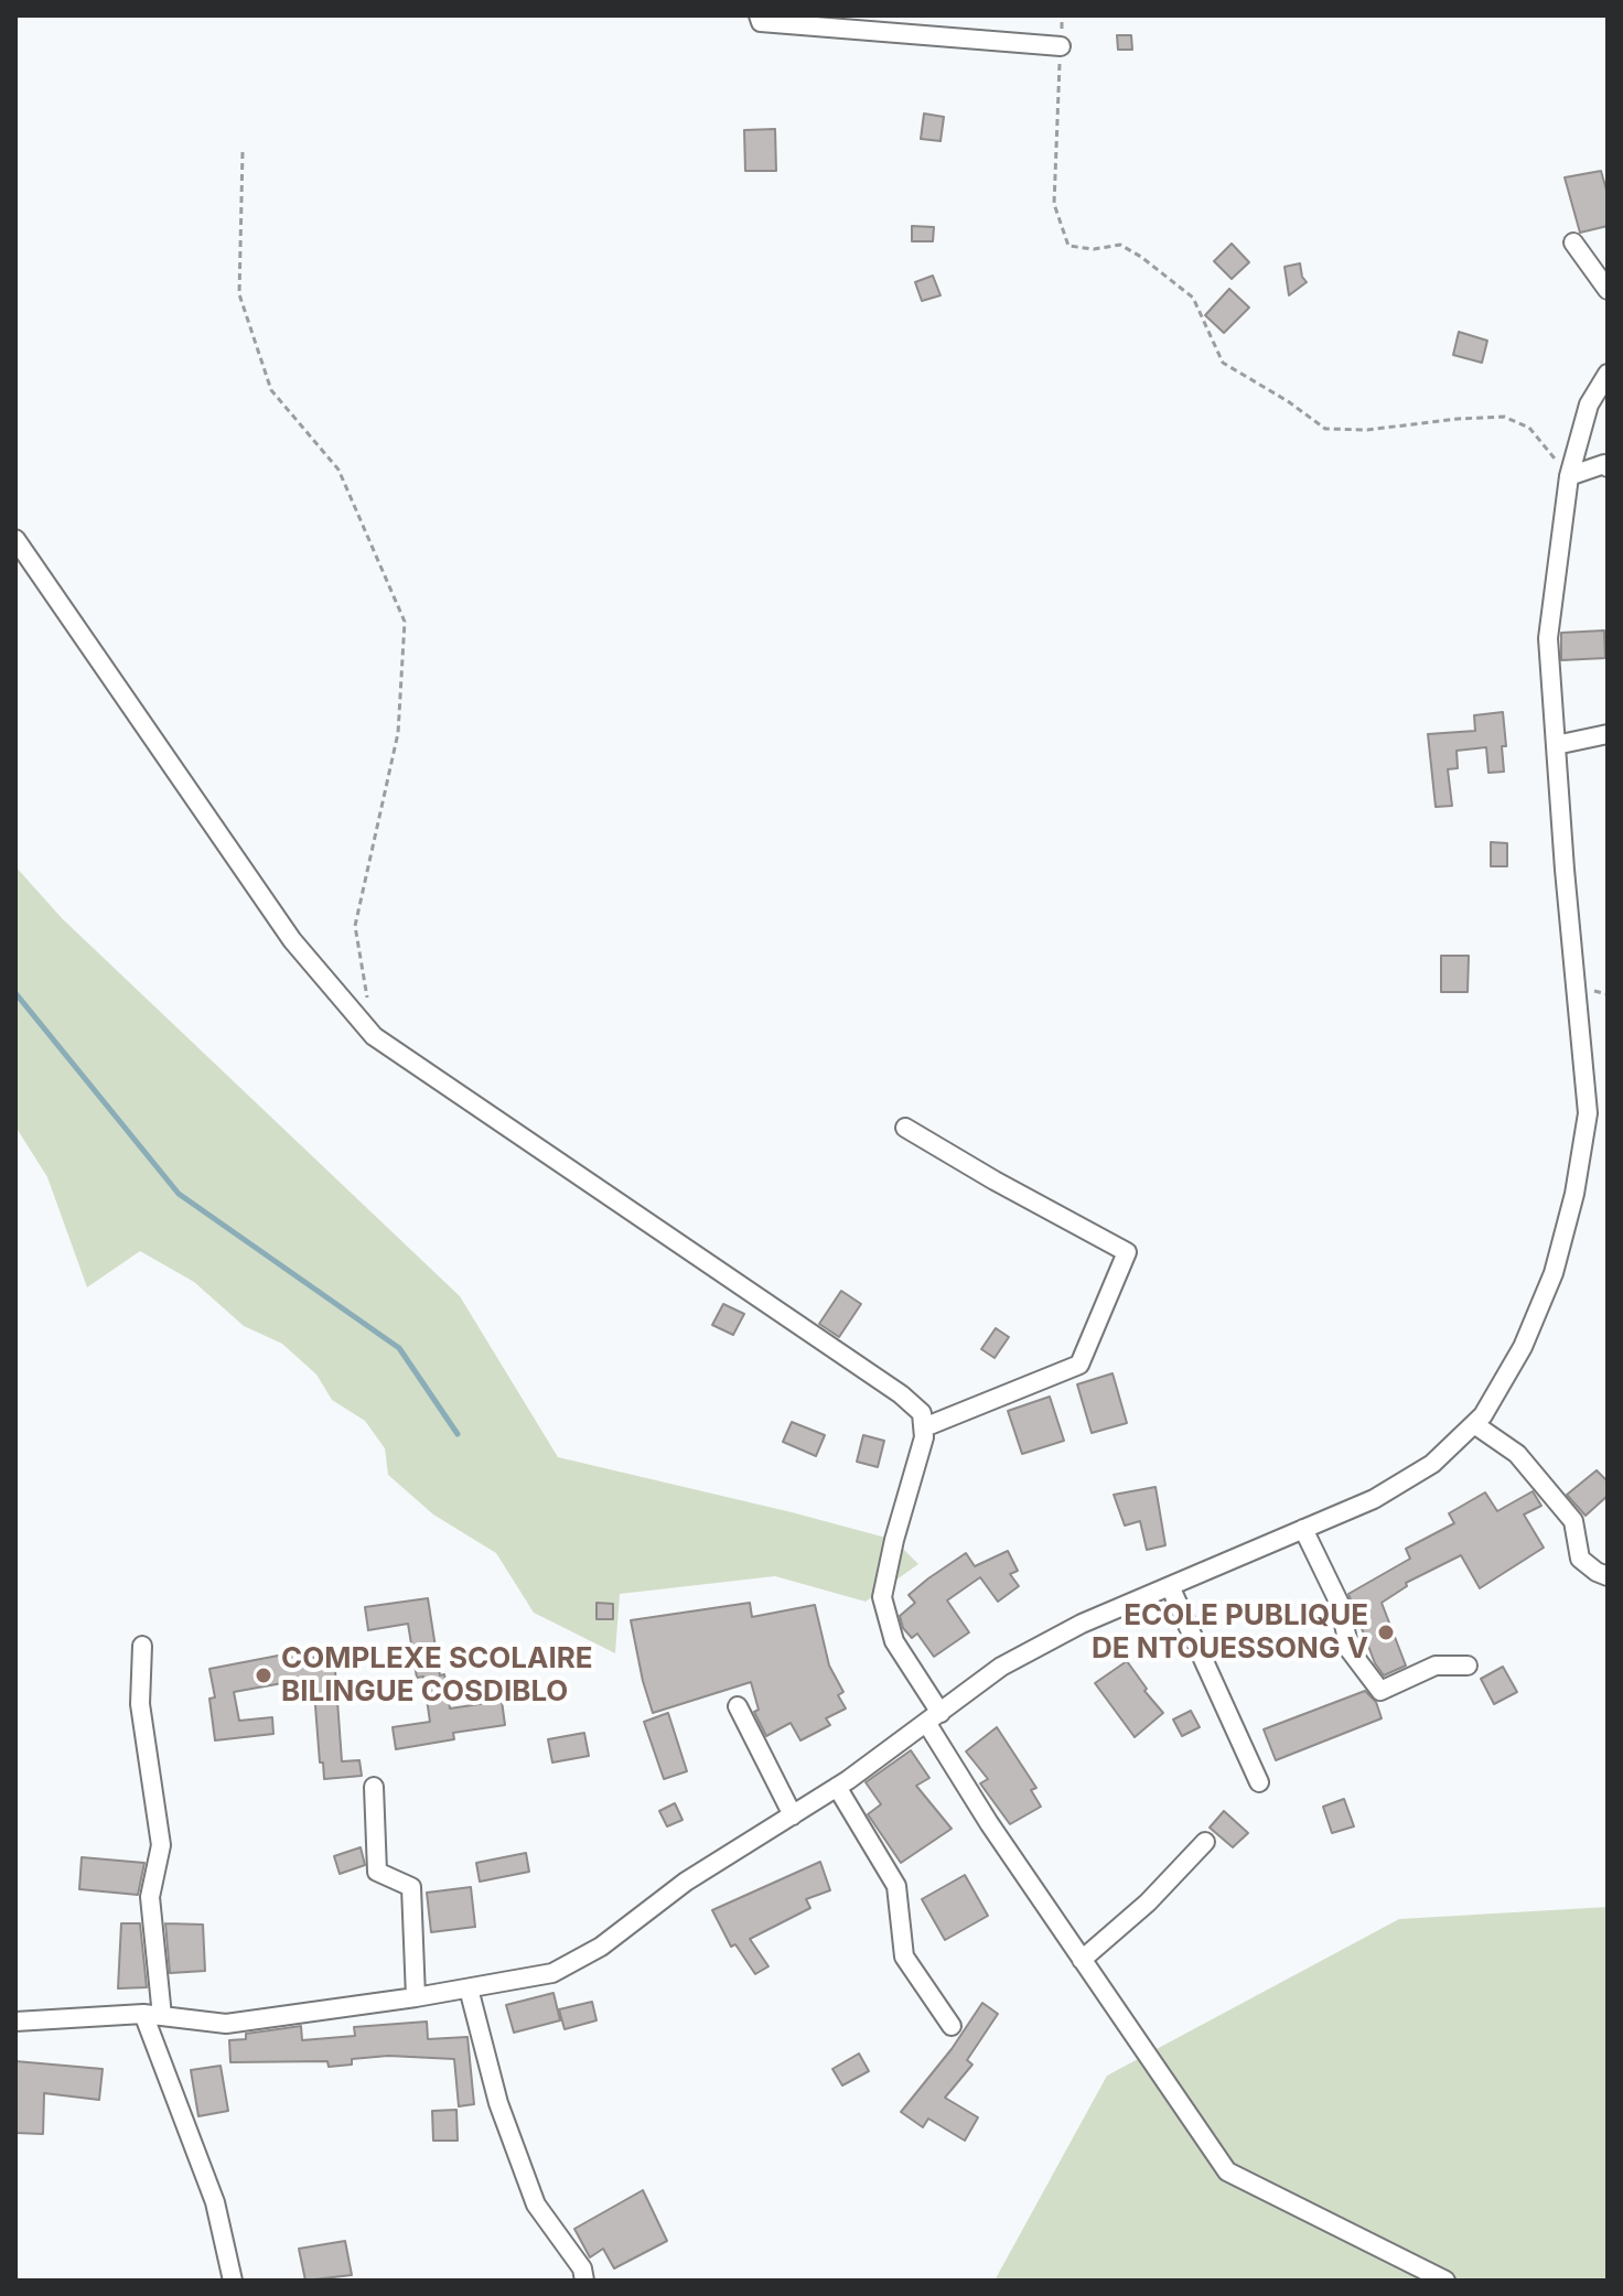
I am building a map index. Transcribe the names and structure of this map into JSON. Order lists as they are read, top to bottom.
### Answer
{
  "places": ["ECOLE PUBLIQUE DE NTOUESSONG V", "COMPLEXE SCOLAIRE BILINGUE COSDIBLO"]
}
